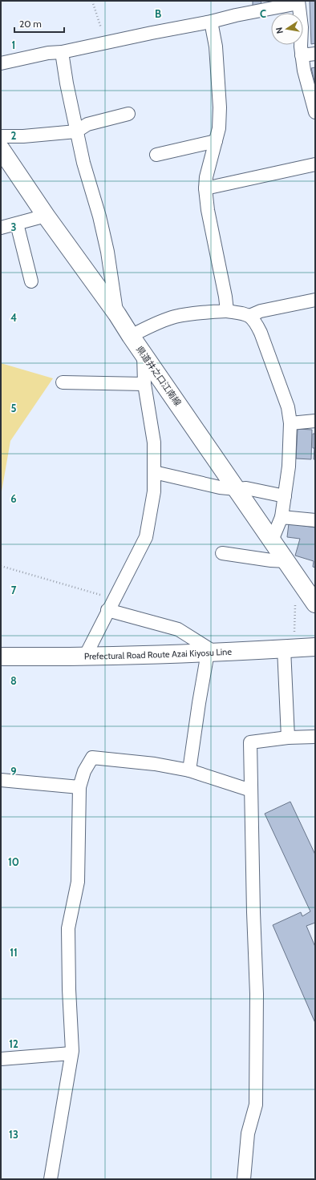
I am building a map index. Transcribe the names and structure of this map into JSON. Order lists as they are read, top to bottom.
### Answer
{
  "streets": {
    "main road": ["県道井之口江南線", "Prefectural Road Route Azai Kiyosu Line"]
  },
  "scale_bar": "20 m",
  "north": "left",
  "grid": {
    "columns": ["B", "C"],
    "rows": [
      "1",
      "2",
      "3",
      "4",
      "5",
      "6",
      "7",
      "8",
      "9",
      "10",
      "11",
      "12",
      "13"
    ]
  }
}
